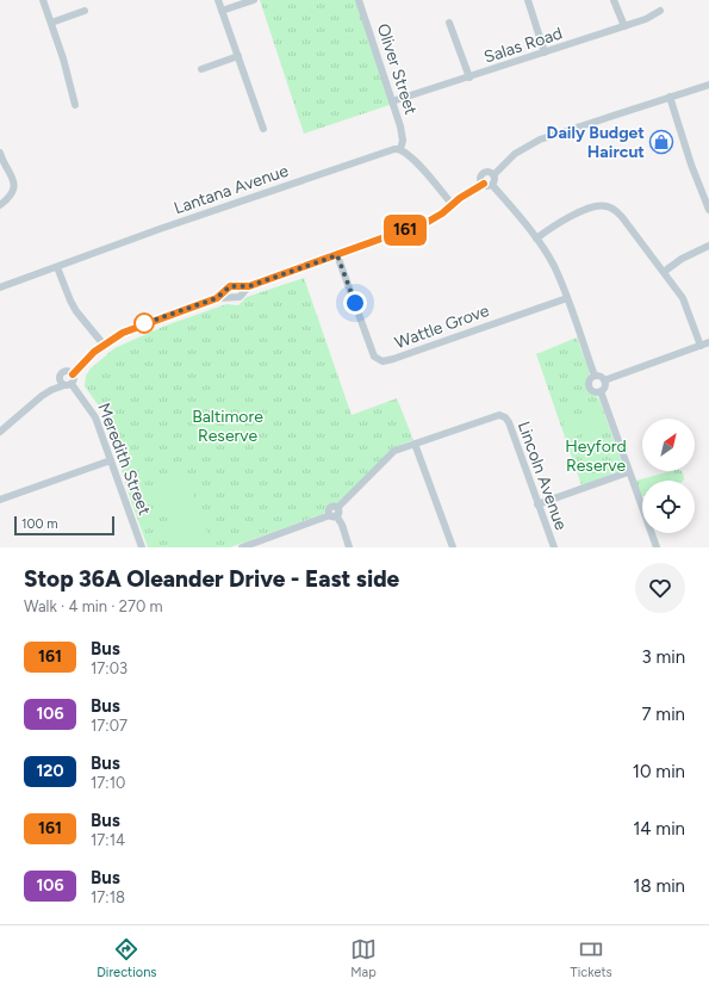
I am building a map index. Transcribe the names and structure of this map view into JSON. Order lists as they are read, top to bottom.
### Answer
{
  "streets": {
    "street": [
      "Salas Road",
      "Oliver Street",
      "Lantana Avenue",
      "Wattle Grove",
      "Meredith Street",
      "Lincoln Avenue"
    ]
  },
  "crossings": [
    ["Salas Road", "Oliver Street"],
    ["Oliver Street", "Lantana Avenue"]
  ],
  "parks": ["Baltimore Reserve", "Heyford Reserve"],
  "places": {
    "shop": ["Daily Budget Haircut"]
  },
  "lines": ["bus line 161"],
  "scale_bar": "100 m",
  "north": "top right",
  "page": {
    "on_map": "161",
    "scale": "100 m",
    "heading": ["Stop 36A Oleander Drive - East side", "Walk · 4 min · 270 m"],
    "list": [
      {
        "mark": "161",
        "name": "Bus",
        "note": "17:03",
        "value": "3 min"
      },
      {
        "mark": "106",
        "name": "Bus",
        "note": "17:07",
        "value": "7 min"
      },
      {
        "mark": "120",
        "name": "Bus",
        "note": "17:10",
        "value": "10 min"
      },
      {
        "mark": "161",
        "name": "Bus",
        "note": "17:14",
        "value": "14 min"
      },
      {
        "mark": "106",
        "name": "Bus",
        "note": "17:18",
        "value": "18 min"
      }
    ],
    "tabs": ["Directions", "Map", "Tickets"]
  }
}
